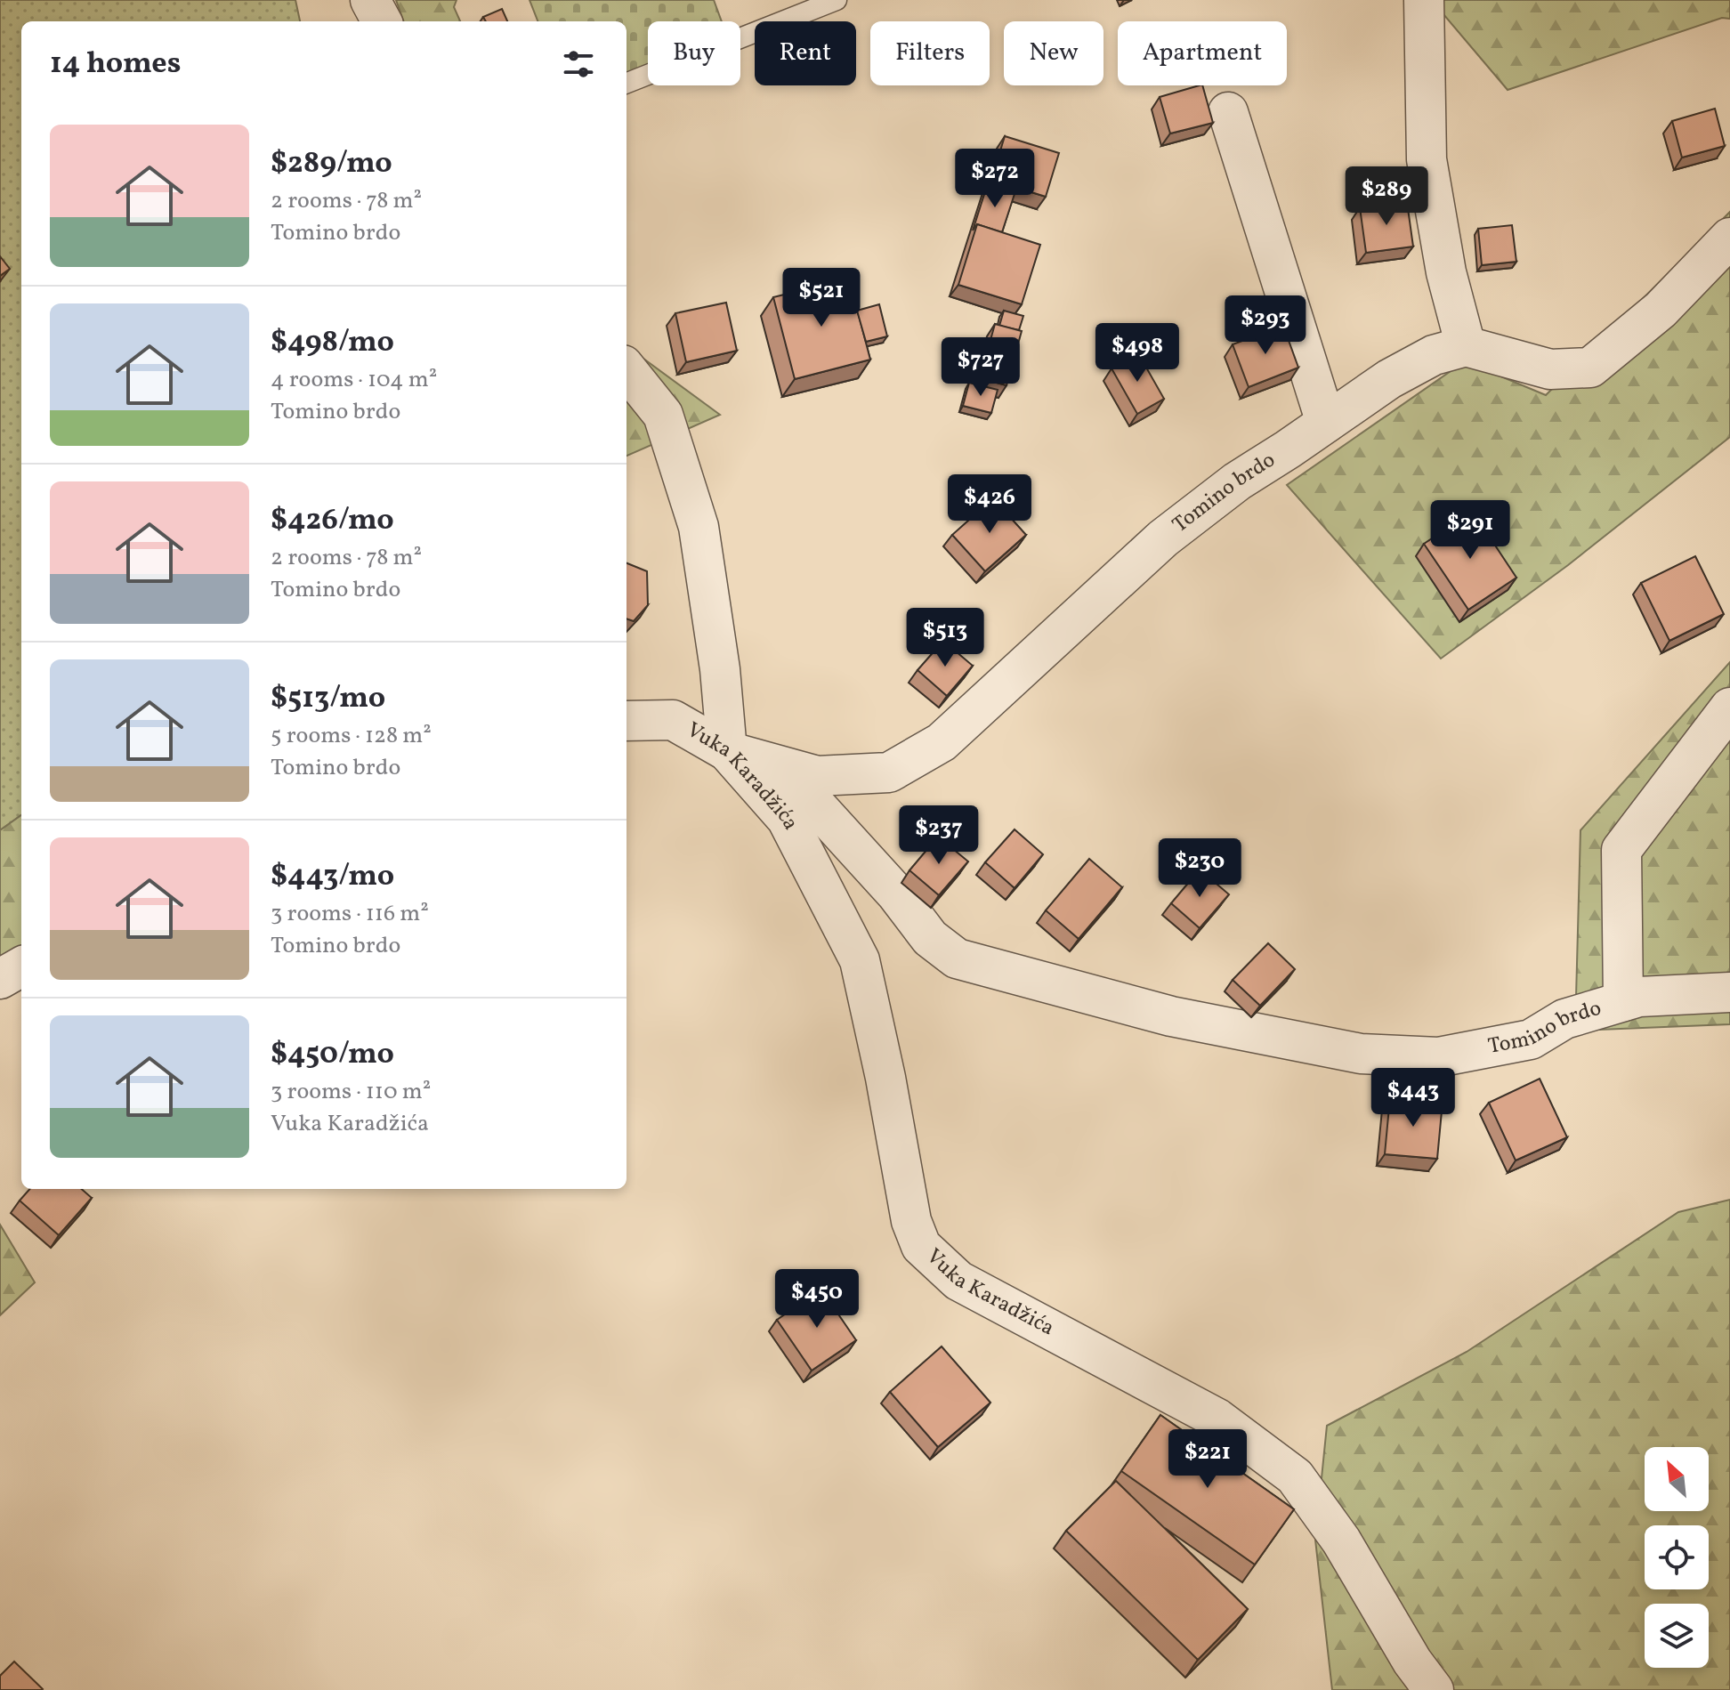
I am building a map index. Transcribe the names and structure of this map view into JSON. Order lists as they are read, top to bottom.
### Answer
{
  "streets": {
    "street": ["Tomino brdo", "Vuka Karadžića"]
  },
  "crossings": [
    ["Tomino brdo", "Vuka Karadžića"]
  ],
  "north": "top left",
  "page": {
    "chip": [
      "Buy",
      "Rent",
      "Filters",
      "New",
      "Apartment"
    ],
    "heading": "14 homes",
    "list": [
      {
        "name": "$289/mo",
        "note": "2 rooms · 78 m² · Tomino brdo"
      },
      {
        "name": "$498/mo",
        "note": "4 rooms · 104 m² · Tomino brdo"
      },
      {
        "name": "$426/mo",
        "note": "2 rooms · 78 m² · Tomino brdo"
      },
      {
        "name": "$513/mo",
        "note": "5 rooms · 128 m² · Tomino brdo"
      },
      {
        "name": "$443/mo",
        "note": "3 rooms · 116 m² · Tomino brdo"
      },
      {
        "name": "$450/mo",
        "note": "3 rooms · 110 m² · Vuka Karadžića"
      }
    ],
    "price": [
      "$272",
      "$289",
      "$521",
      "$293",
      "$498",
      "$727",
      "$426",
      "$291",
      "$513",
      "$237",
      "$230",
      "$443",
      "$450",
      "$221"
    ]
  }
}
